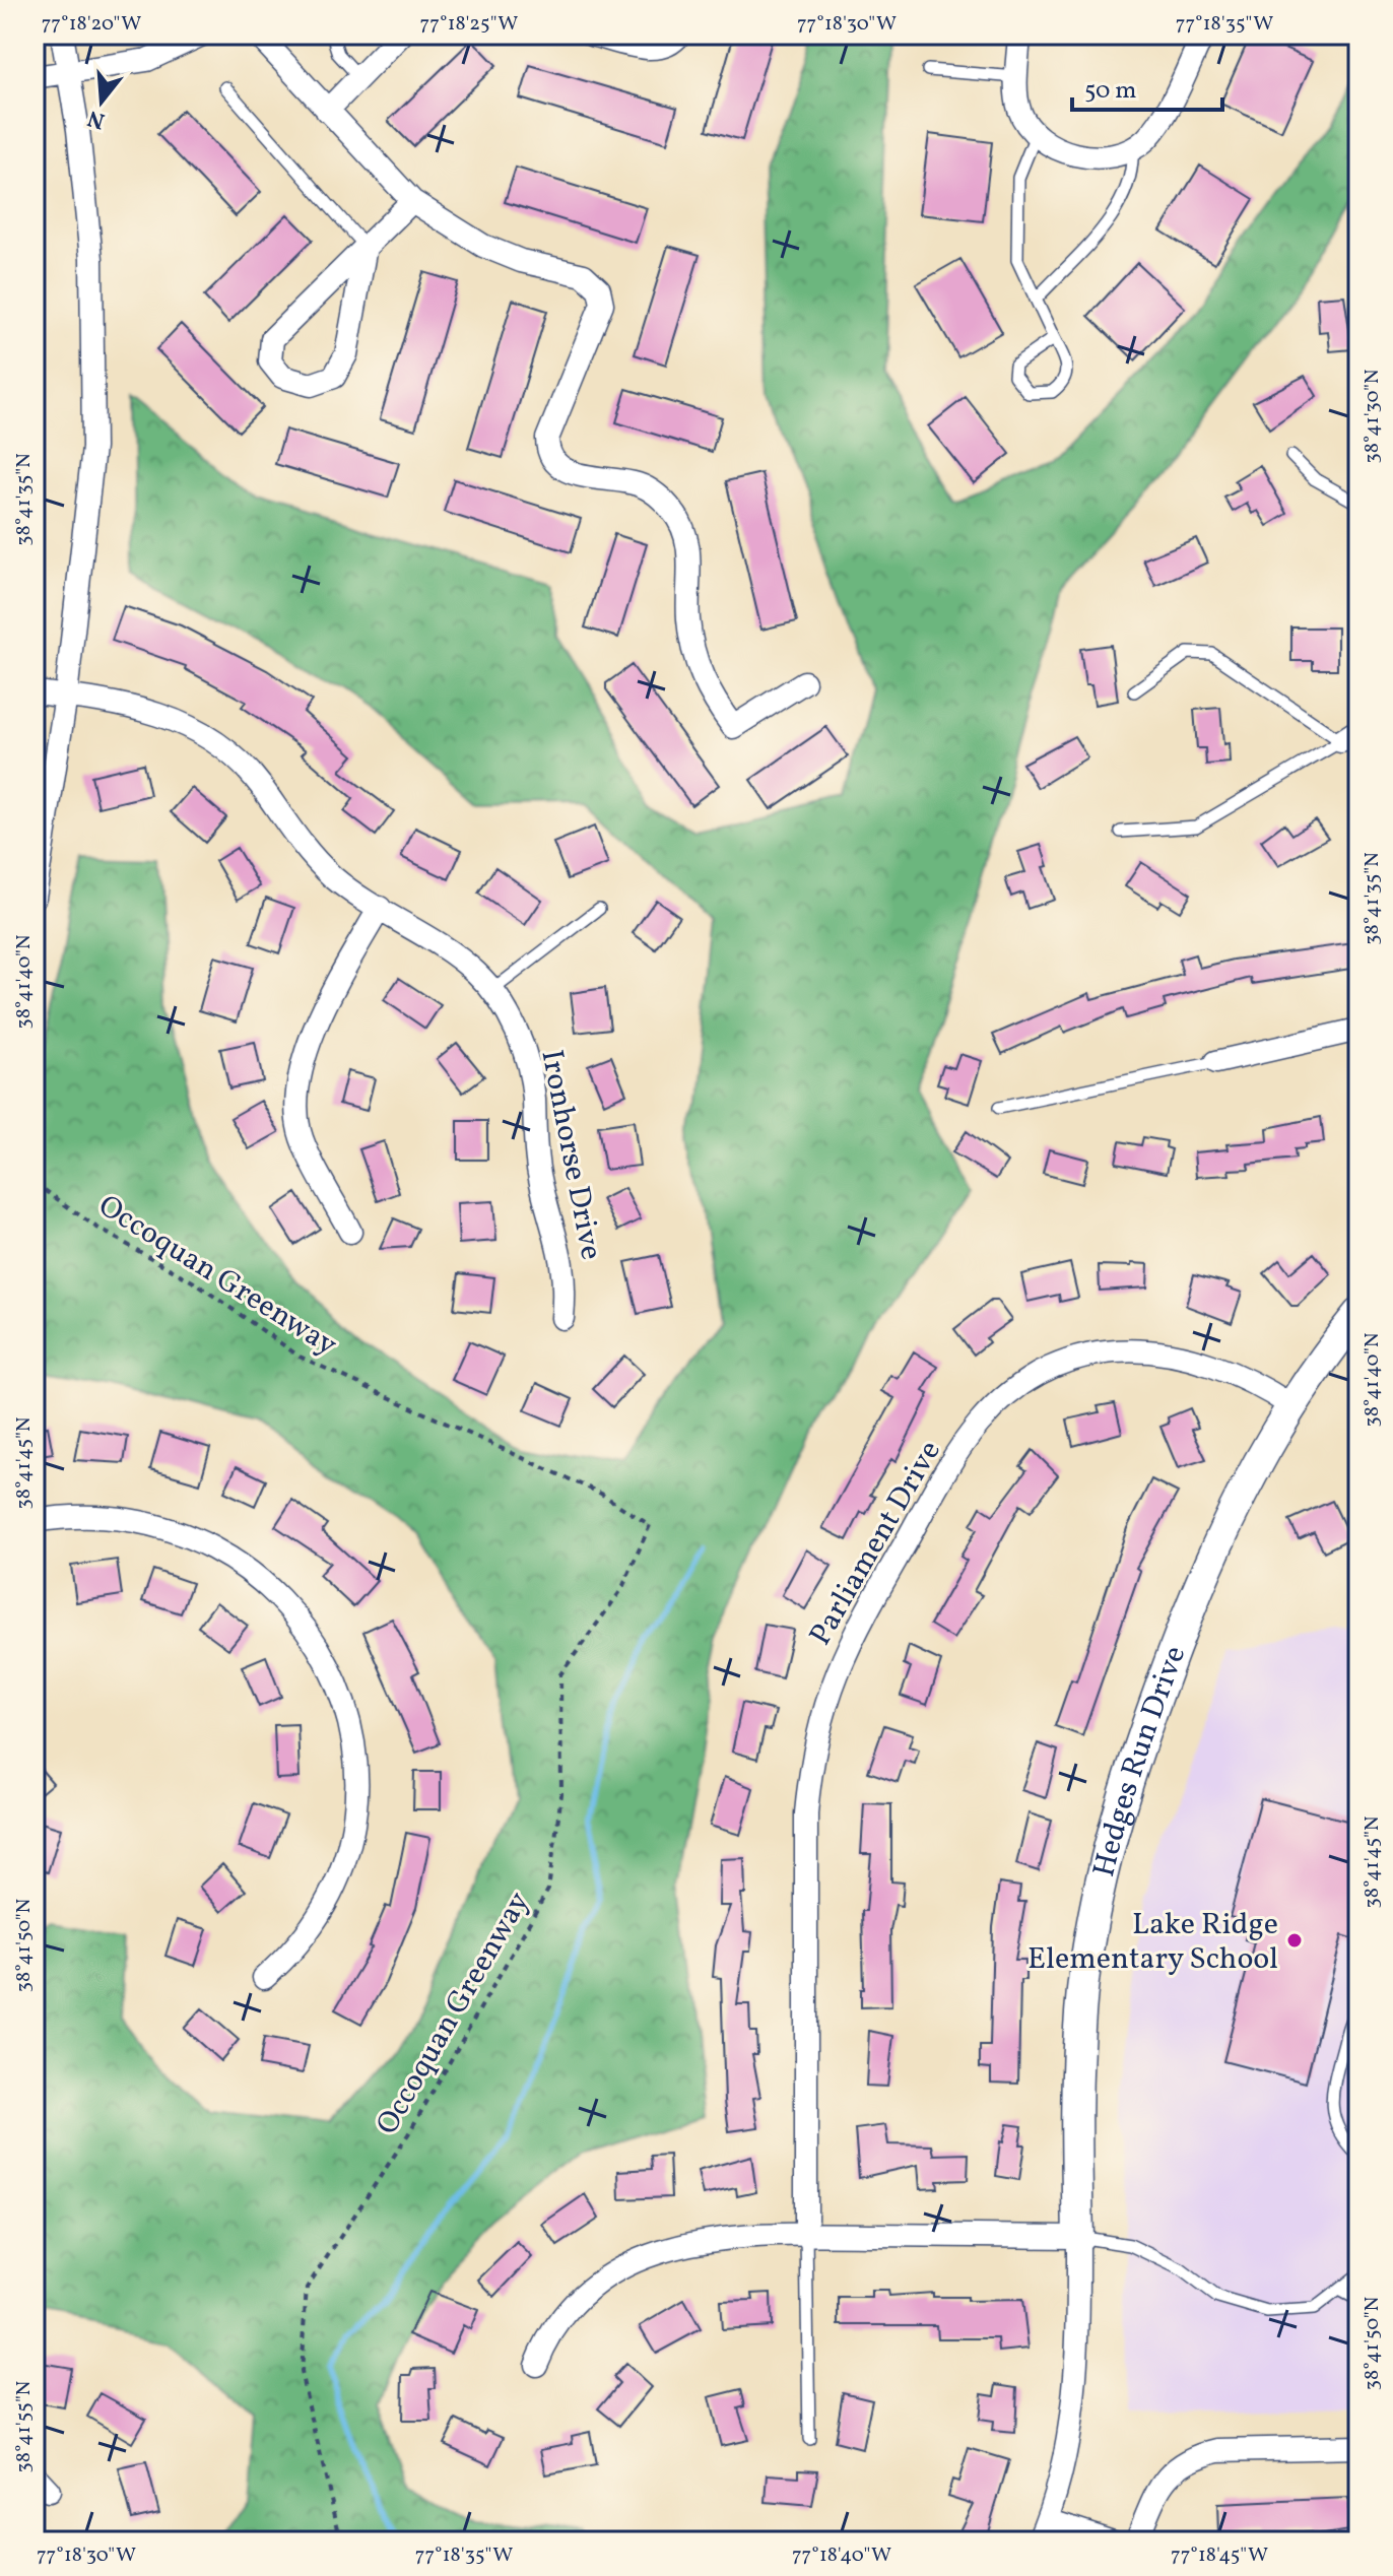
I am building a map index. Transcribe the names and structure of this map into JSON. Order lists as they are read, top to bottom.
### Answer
{
  "streets": {
    "street": ["Ironhorse Drive", "Parliament Drive", "Hedges Run Drive"],
    "path": ["Occoquan Greenway"]
  },
  "crossings": [
    ["Parliament Drive", "Hedges Run Drive"]
  ],
  "places": ["Lake Ridge Elementary School"],
  "scale_bar": "50 m",
  "north": "bottom",
  "coordinates": [
    "77°18'20\"W",
    "77°18'25\"W",
    "77°18'30\"W",
    "77°18'35\"W",
    "38°41'30\"N",
    "38°41'35\"N",
    "38°41'40\"N",
    "38°41'45\"N",
    "38°41'50\"N",
    "38°41'55\"N",
    "77°18'40\"W",
    "77°18'45\"W"
  ]
}
